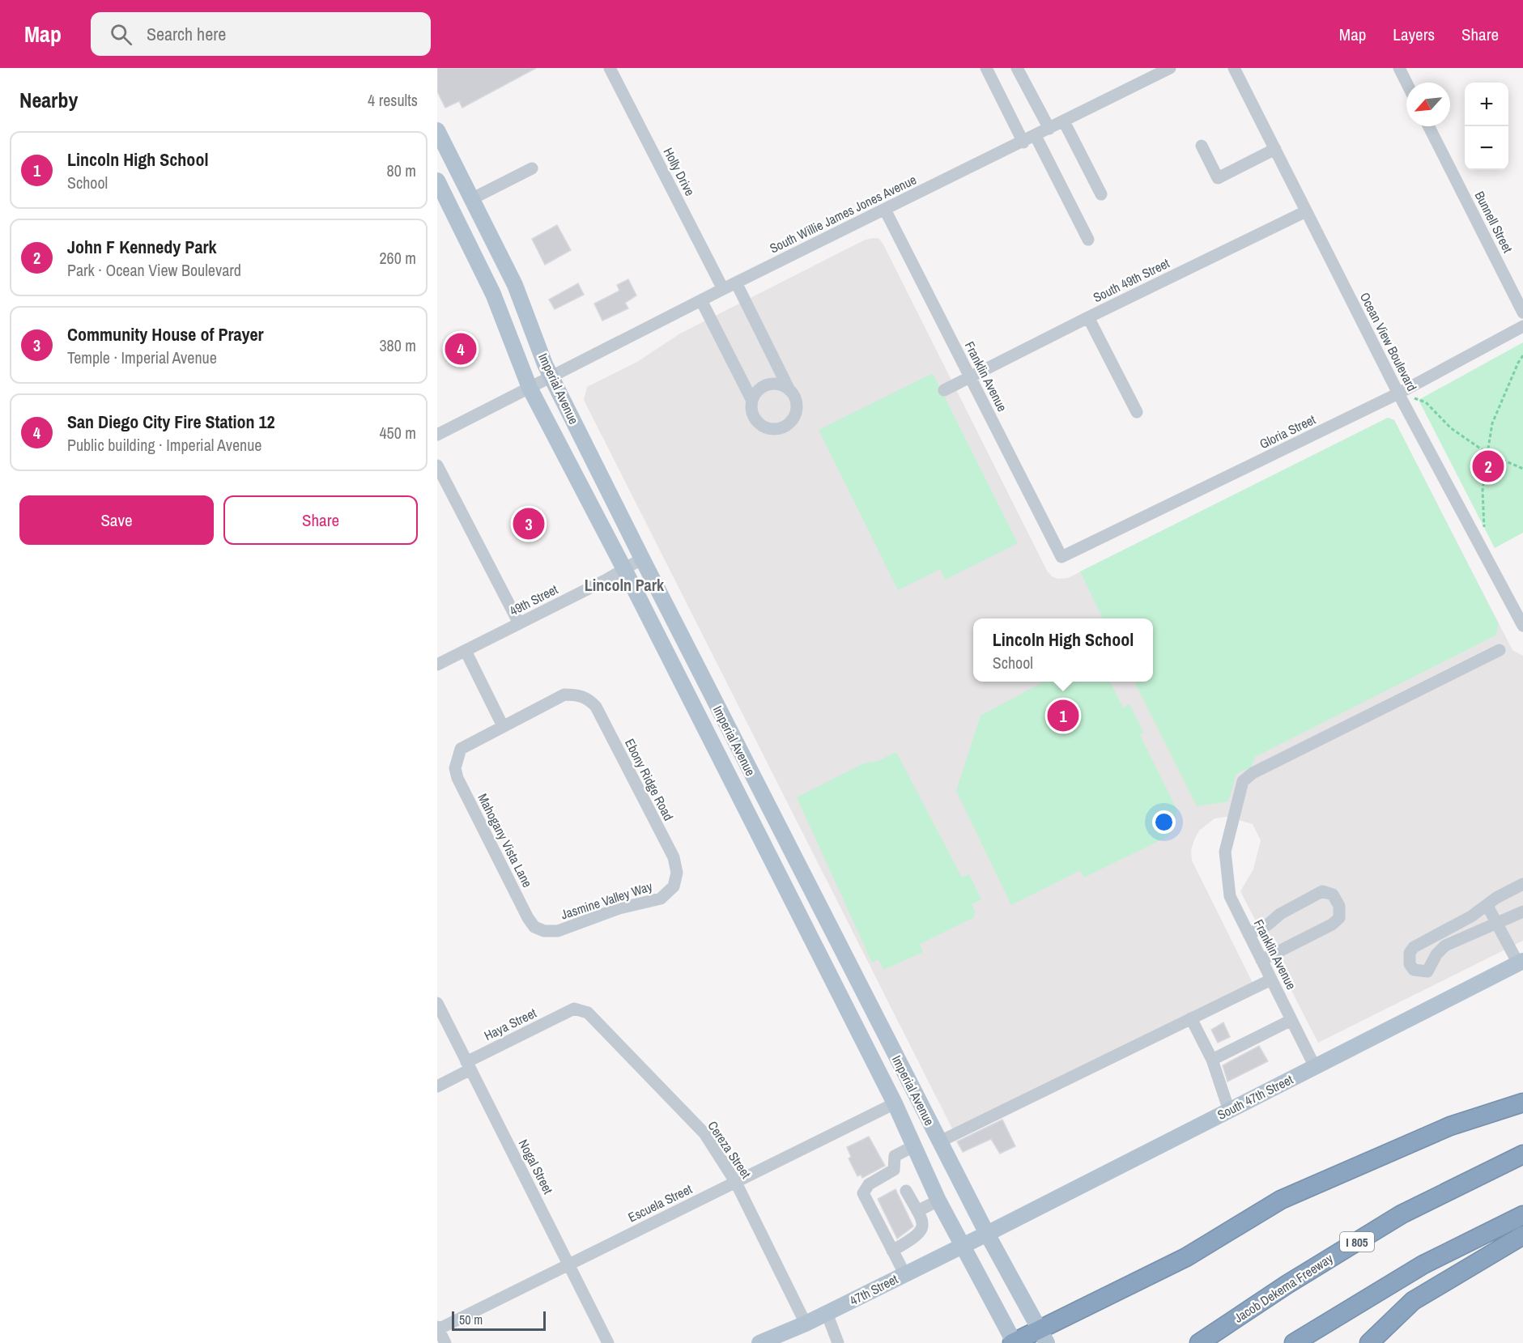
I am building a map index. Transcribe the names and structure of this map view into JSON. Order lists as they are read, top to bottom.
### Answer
{
  "streets": {
    "highway": ["I 805", "Jacob Dekema Freeway"],
    "main road": ["Imperial Avenue", "South 47th Street", "47th Street"],
    "street": [
      "Holly Drive",
      "South Willie James Jones Avenue",
      "Bunnell Street",
      "South 49th Street",
      "Ocean View Boulevard",
      "Franklin Avenue",
      "Gloria Street",
      "49th Street",
      "Ebony Ridge Road",
      "Mahogany Vista Lane",
      "Jasmine Valley Way",
      "Haya Street",
      "Cereza Street",
      "Nogal Street",
      "Escuela Street"
    ]
  },
  "crossings": [
    ["Holly Drive", "South Willie James Jones Avenue"],
    ["South Willie James Jones Avenue", "Franklin Avenue"],
    ["South Willie James Jones Avenue", "Imperial Avenue"],
    ["South 49th Street", "Ocean View Boulevard"],
    ["South 49th Street", "Franklin Avenue"],
    ["Ocean View Boulevard", "Gloria Street"],
    ["Franklin Avenue", "Gloria Street"],
    ["Franklin Avenue", "South 47th Street"],
    ["Imperial Avenue", "49th Street"],
    ["Imperial Avenue", "South 47th Street"],
    ["Imperial Avenue", "Escuela Street"],
    ["Imperial Avenue", "47th Street"],
    ["Ebony Ridge Road", "Mahogany Vista Lane"],
    ["Ebony Ridge Road", "Jasmine Valley Way"],
    ["Mahogany Vista Lane", "Jasmine Valley Way"],
    ["Haya Street", "Cereza Street"],
    ["Haya Street", "Nogal Street"],
    ["South 47th Street", "47th Street"],
    ["Cereza Street", "Escuela Street"],
    ["Cereza Street", "47th Street"],
    ["Nogal Street", "Escuela Street"]
  ],
  "districts": ["Lincoln Park"],
  "scale_bar": "50 m",
  "north": "bottom left",
  "page": {
    "header": "Map",
    "search": "Search here",
    "nav": ["Map", "Layers", "Share"],
    "heading": ["Nearby", "4 results"],
    "map_buttons": ["+", "−"],
    "list": [
      {
        "mark": "1",
        "name": "Lincoln High School",
        "note": "School",
        "value": "80 m"
      },
      {
        "mark": "2",
        "name": "John F Kennedy Park",
        "note": "Park · Ocean View Boulevard",
        "value": "260 m"
      },
      {
        "mark": "3",
        "name": "Community House of Prayer",
        "note": "Temple · Imperial Avenue",
        "value": "380 m"
      },
      {
        "mark": "4",
        "name": "San Diego City Fire Station 12",
        "note": "Public building · Imperial Avenue",
        "value": "450 m"
      }
    ],
    "pins": [
      "4",
      "2",
      "3",
      "1"
    ],
    "buttons": ["Save", "Share"],
    "popup": ["Lincoln High School", "School"],
    "scale": "50 m"
  }
}
